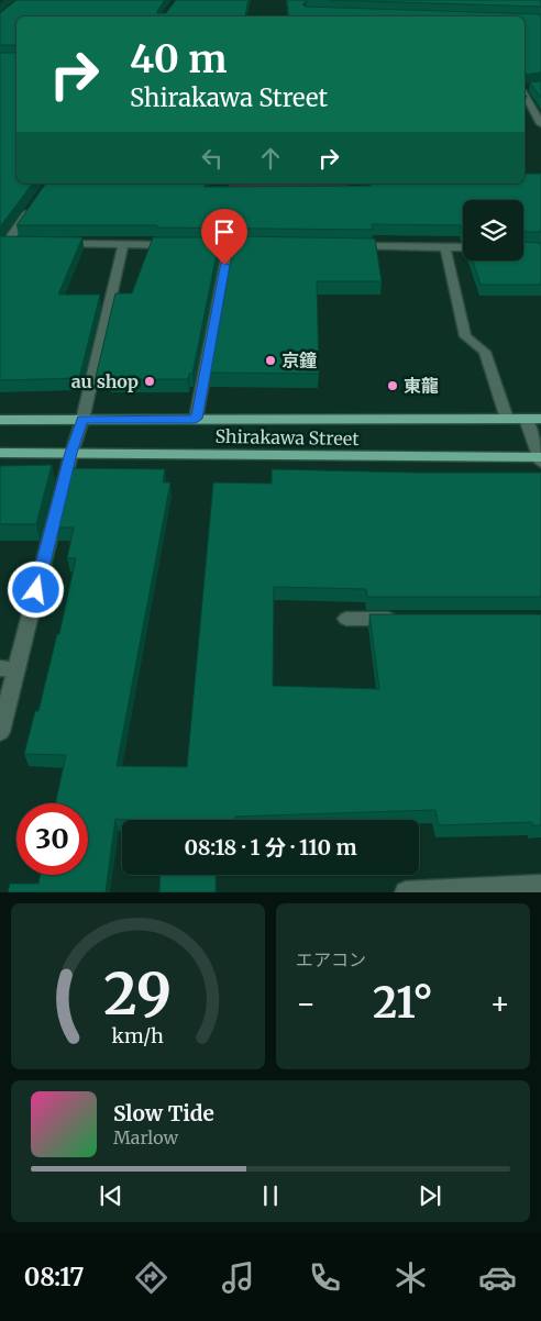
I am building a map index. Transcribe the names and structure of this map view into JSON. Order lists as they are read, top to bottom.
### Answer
{
  "streets": {
    "main road": ["Shirakawa Street"]
  },
  "places": ["京鐘", "au shop", "東龍"],
  "page": {
    "turn": ["40 m", "Shirakawa Street"],
    "limit": "30",
    "trip": "08:18 · 1 分 · 110 m",
    "tile": "エアコン",
    "heat": ["−", "21°", "+"],
    "song": ["Slow Tide", "Marlow"],
    "tabs": "08:17",
    "gauge": ["29", "km/h"]
  }
}
